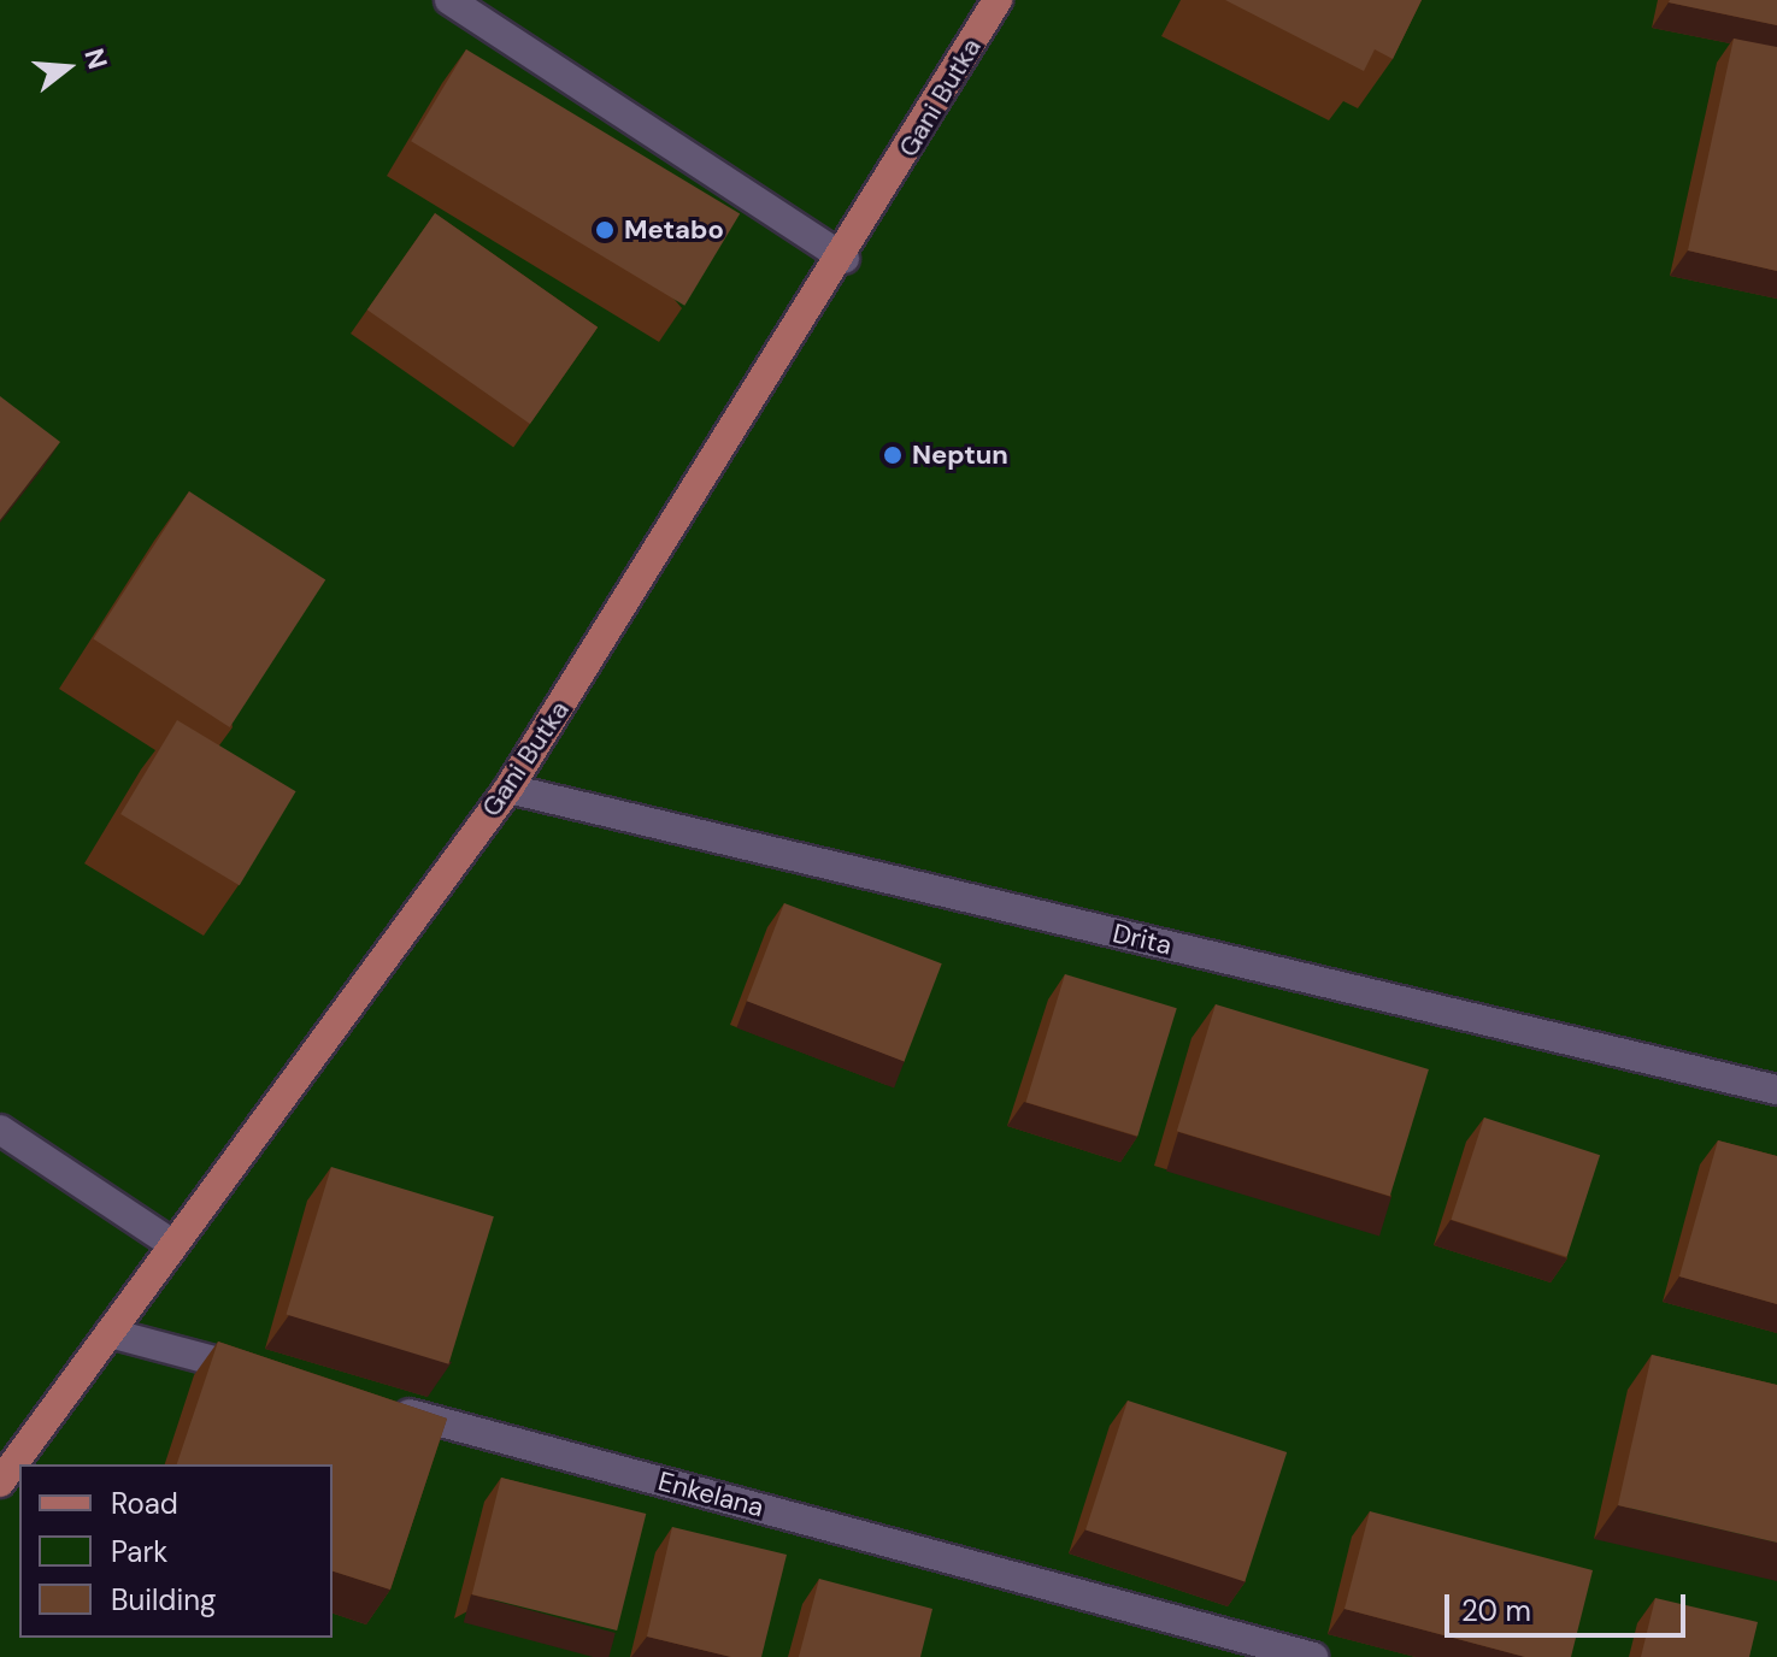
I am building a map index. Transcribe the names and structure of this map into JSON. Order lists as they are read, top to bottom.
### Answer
{
  "streets": {
    "main road": ["Gani Butka"],
    "street": ["Drita", "Enkelana"]
  },
  "crossings": [
    ["Gani Butka", "Drita"]
  ],
  "places": ["Metabo", "Neptun"],
  "legend": ["Road", "Park", "Building"],
  "scale_bar": "20 m",
  "north": "right"
}
